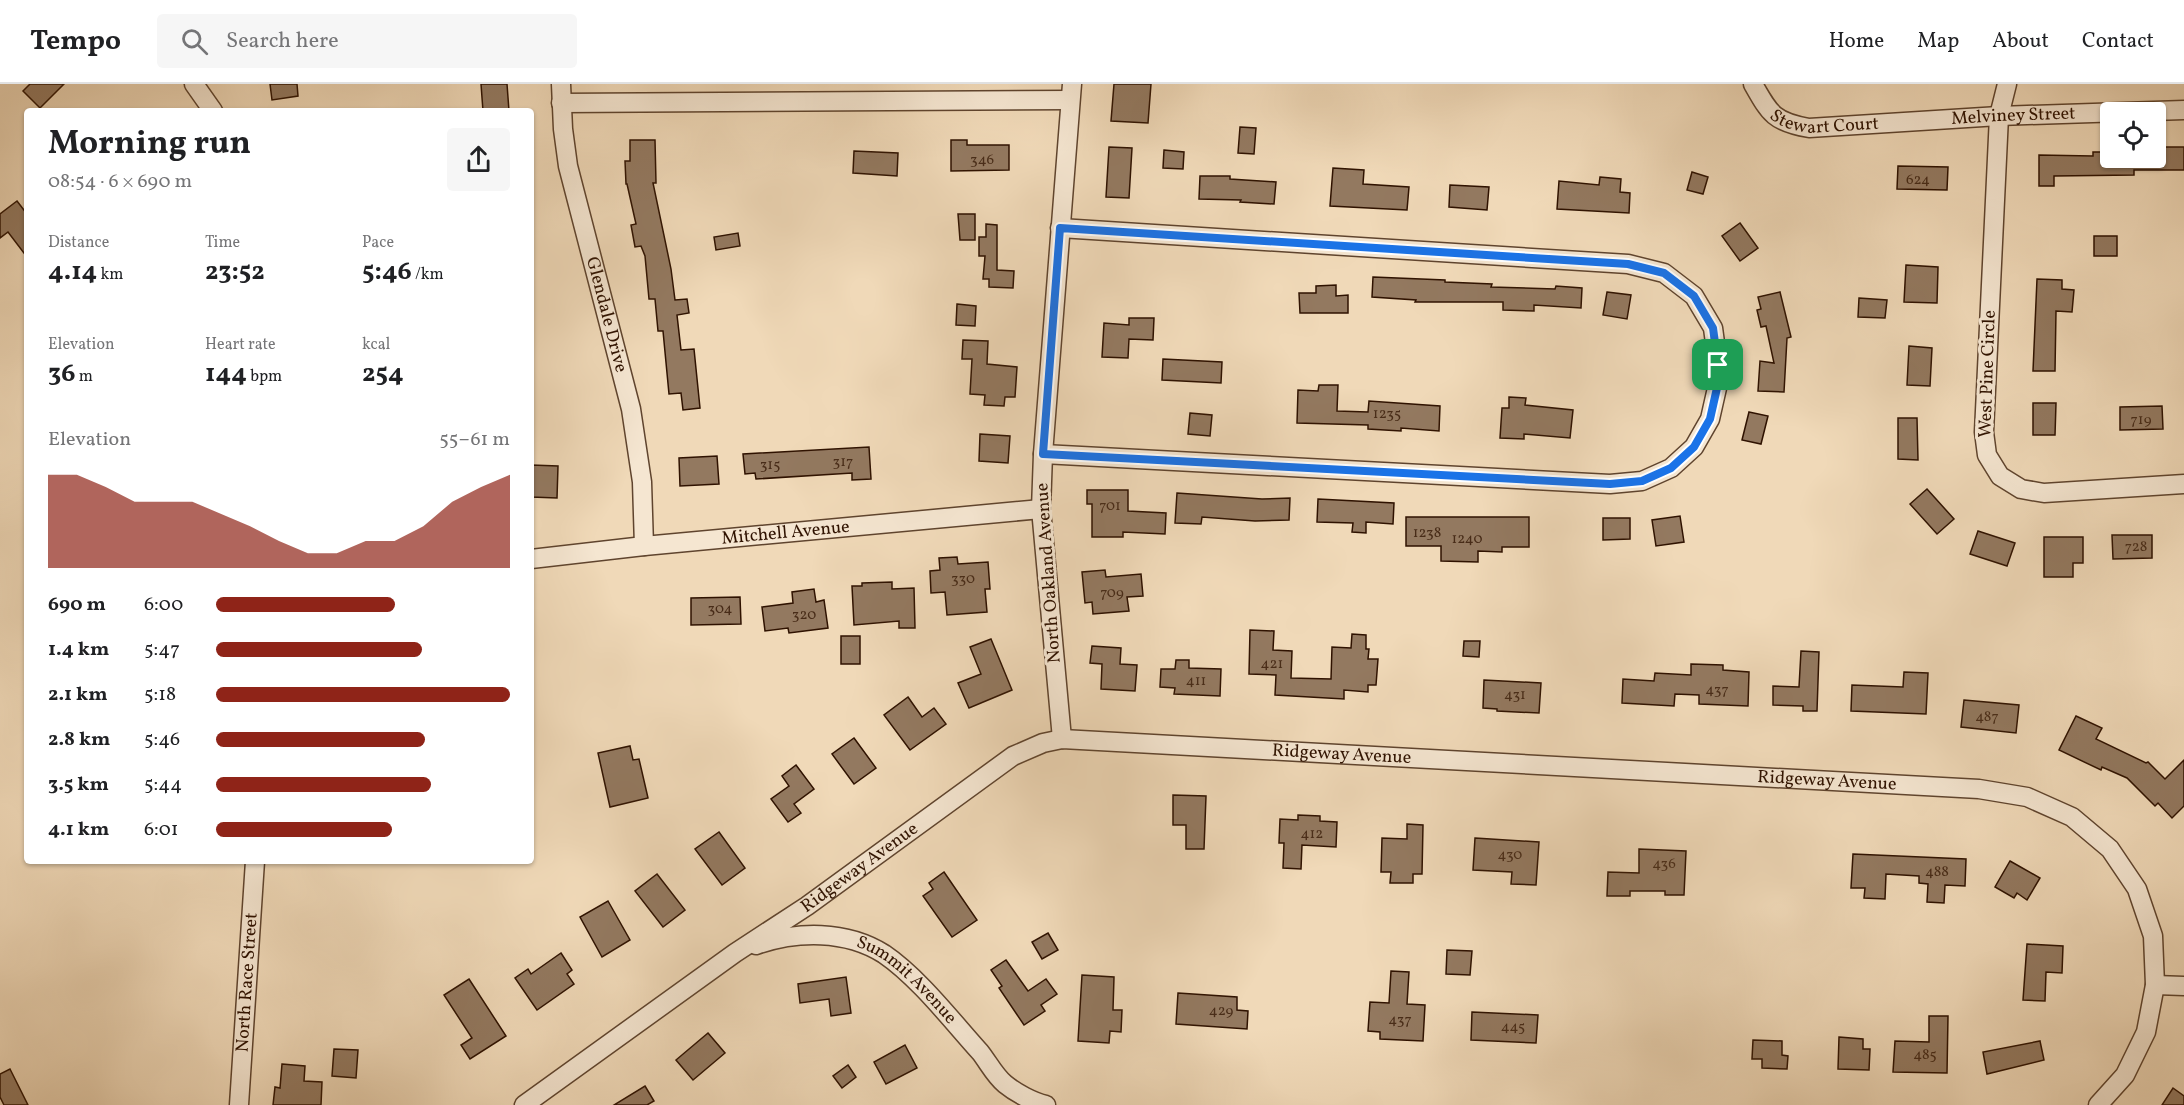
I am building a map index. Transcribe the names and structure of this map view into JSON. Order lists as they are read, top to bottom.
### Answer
{
  "streets": {
    "street": [
      "Stewart Court",
      "Melviney Street",
      "Glendale Drive",
      "West Pine Circle",
      "Mitchell Avenue",
      "North Oakland Avenue",
      "Ridgeway Avenue",
      "North Race Street",
      "Summit Avenue"
    ]
  },
  "crossings": [
    ["Stewart Court", "Melviney Street"],
    ["Melviney Street", "West Pine Circle"],
    ["Glendale Drive", "Mitchell Avenue"],
    ["Mitchell Avenue", "North Oakland Avenue"],
    ["North Oakland Avenue", "Ridgeway Avenue"],
    ["Ridgeway Avenue", "Summit Avenue"]
  ],
  "house_numbers": [
    "346",
    "624",
    "1235",
    "719",
    "317",
    "315",
    "701",
    "1238",
    "1240",
    "728",
    "330",
    "709",
    "304",
    "320",
    "421",
    "411",
    "437",
    "431",
    "487",
    "412",
    "430",
    "436",
    "488",
    "429",
    "437",
    "445",
    "485"
  ],
  "page": {
    "header": "Tempo",
    "search": "Search here",
    "nav": [
      "Home",
      "Map",
      "About",
      "Contact"
    ],
    "heading": ["Morning run", "08:54 · 6 × 690 m"],
    "stats": [
      ["Distance", "4.14 km"],
      ["Time", "23:52"],
      ["Pace", "5:46 /km"],
      ["Elevation", "36 m"],
      ["Heart rate", "144 bpm"],
      ["kcal", "254"]
    ],
    "chart": ["Elevation", "55–61 m"],
    "list": [
      {
        "name": "690 m",
        "note": "6:00"
      },
      {
        "name": "1.4 km",
        "note": "5:47"
      },
      {
        "name": "2.1 km",
        "note": "5:18"
      },
      {
        "name": "2.8 km",
        "note": "5:46"
      },
      {
        "name": "3.5 km",
        "note": "5:44"
      },
      {
        "name": "4.1 km",
        "note": "6:01"
      }
    ]
  }
}
